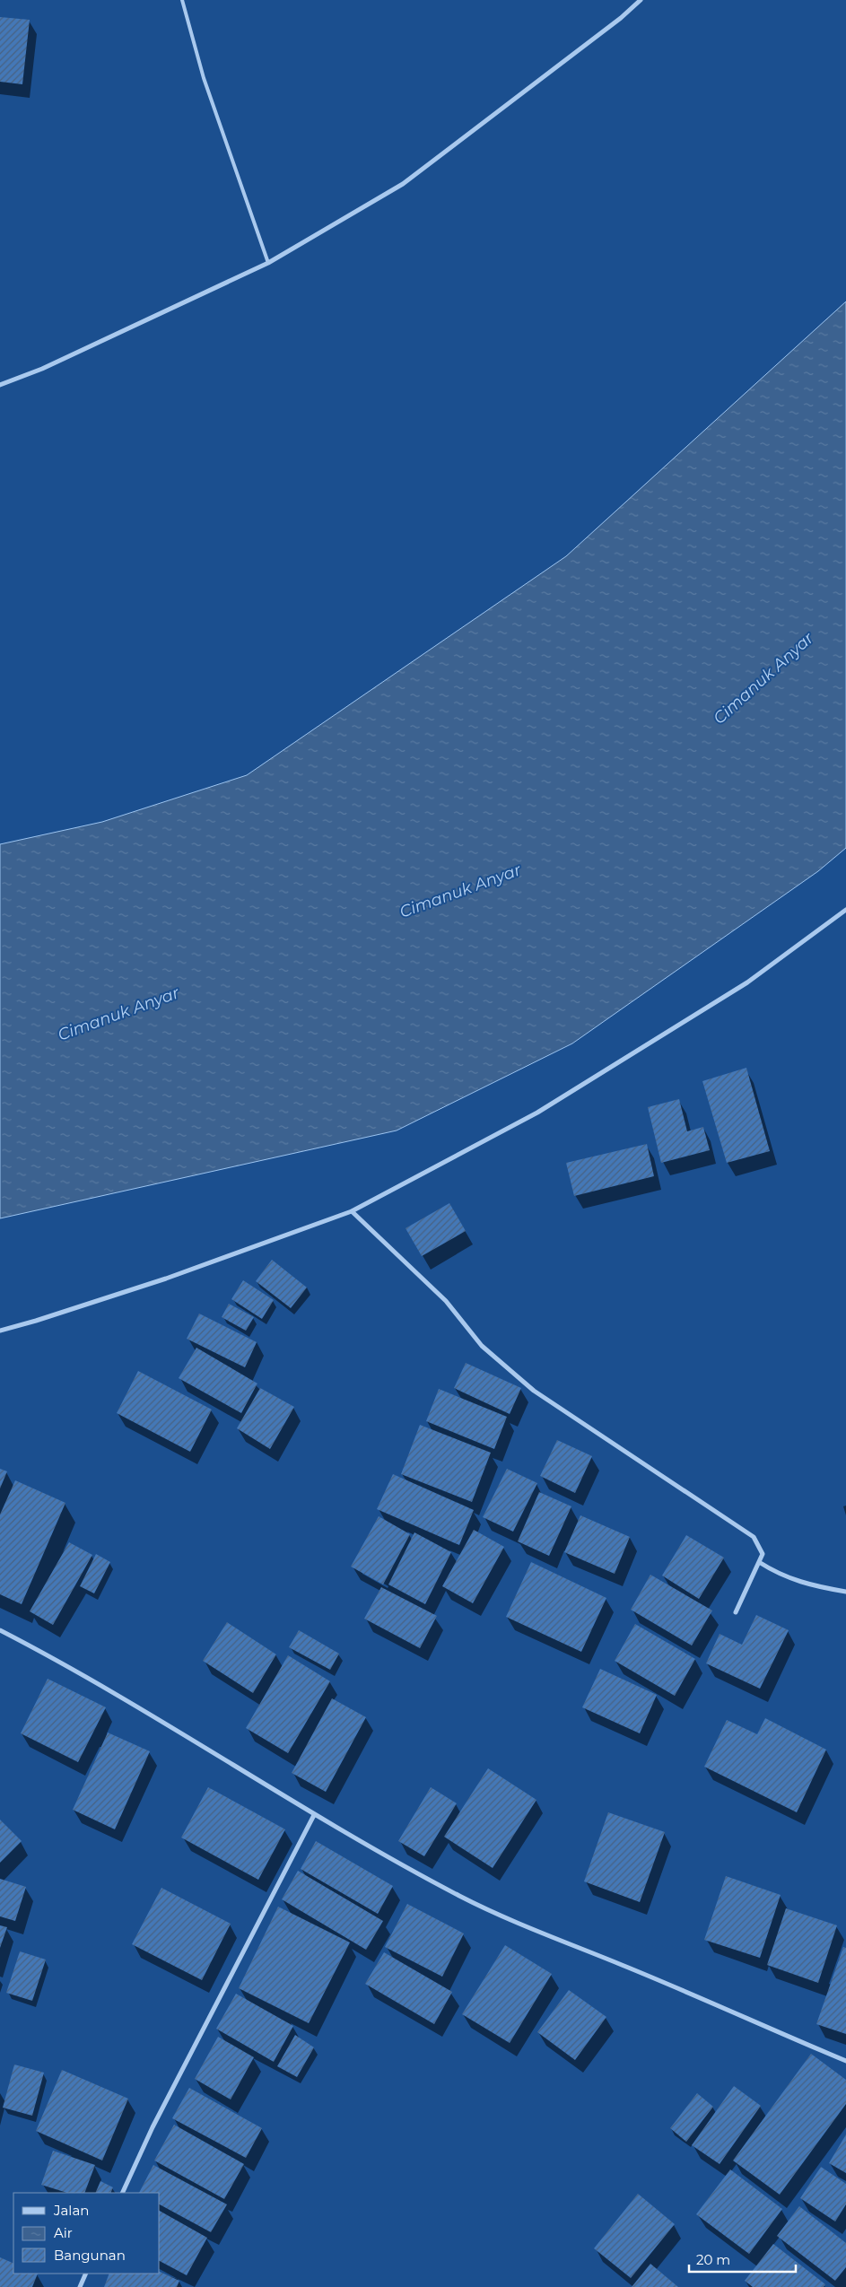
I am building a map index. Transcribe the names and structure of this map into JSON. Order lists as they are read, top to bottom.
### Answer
{
  "water": ["Cimanuk Anyar"],
  "legend": ["Jalan", "Air", "Bangunan"],
  "scale_bar": "20 m"
}
